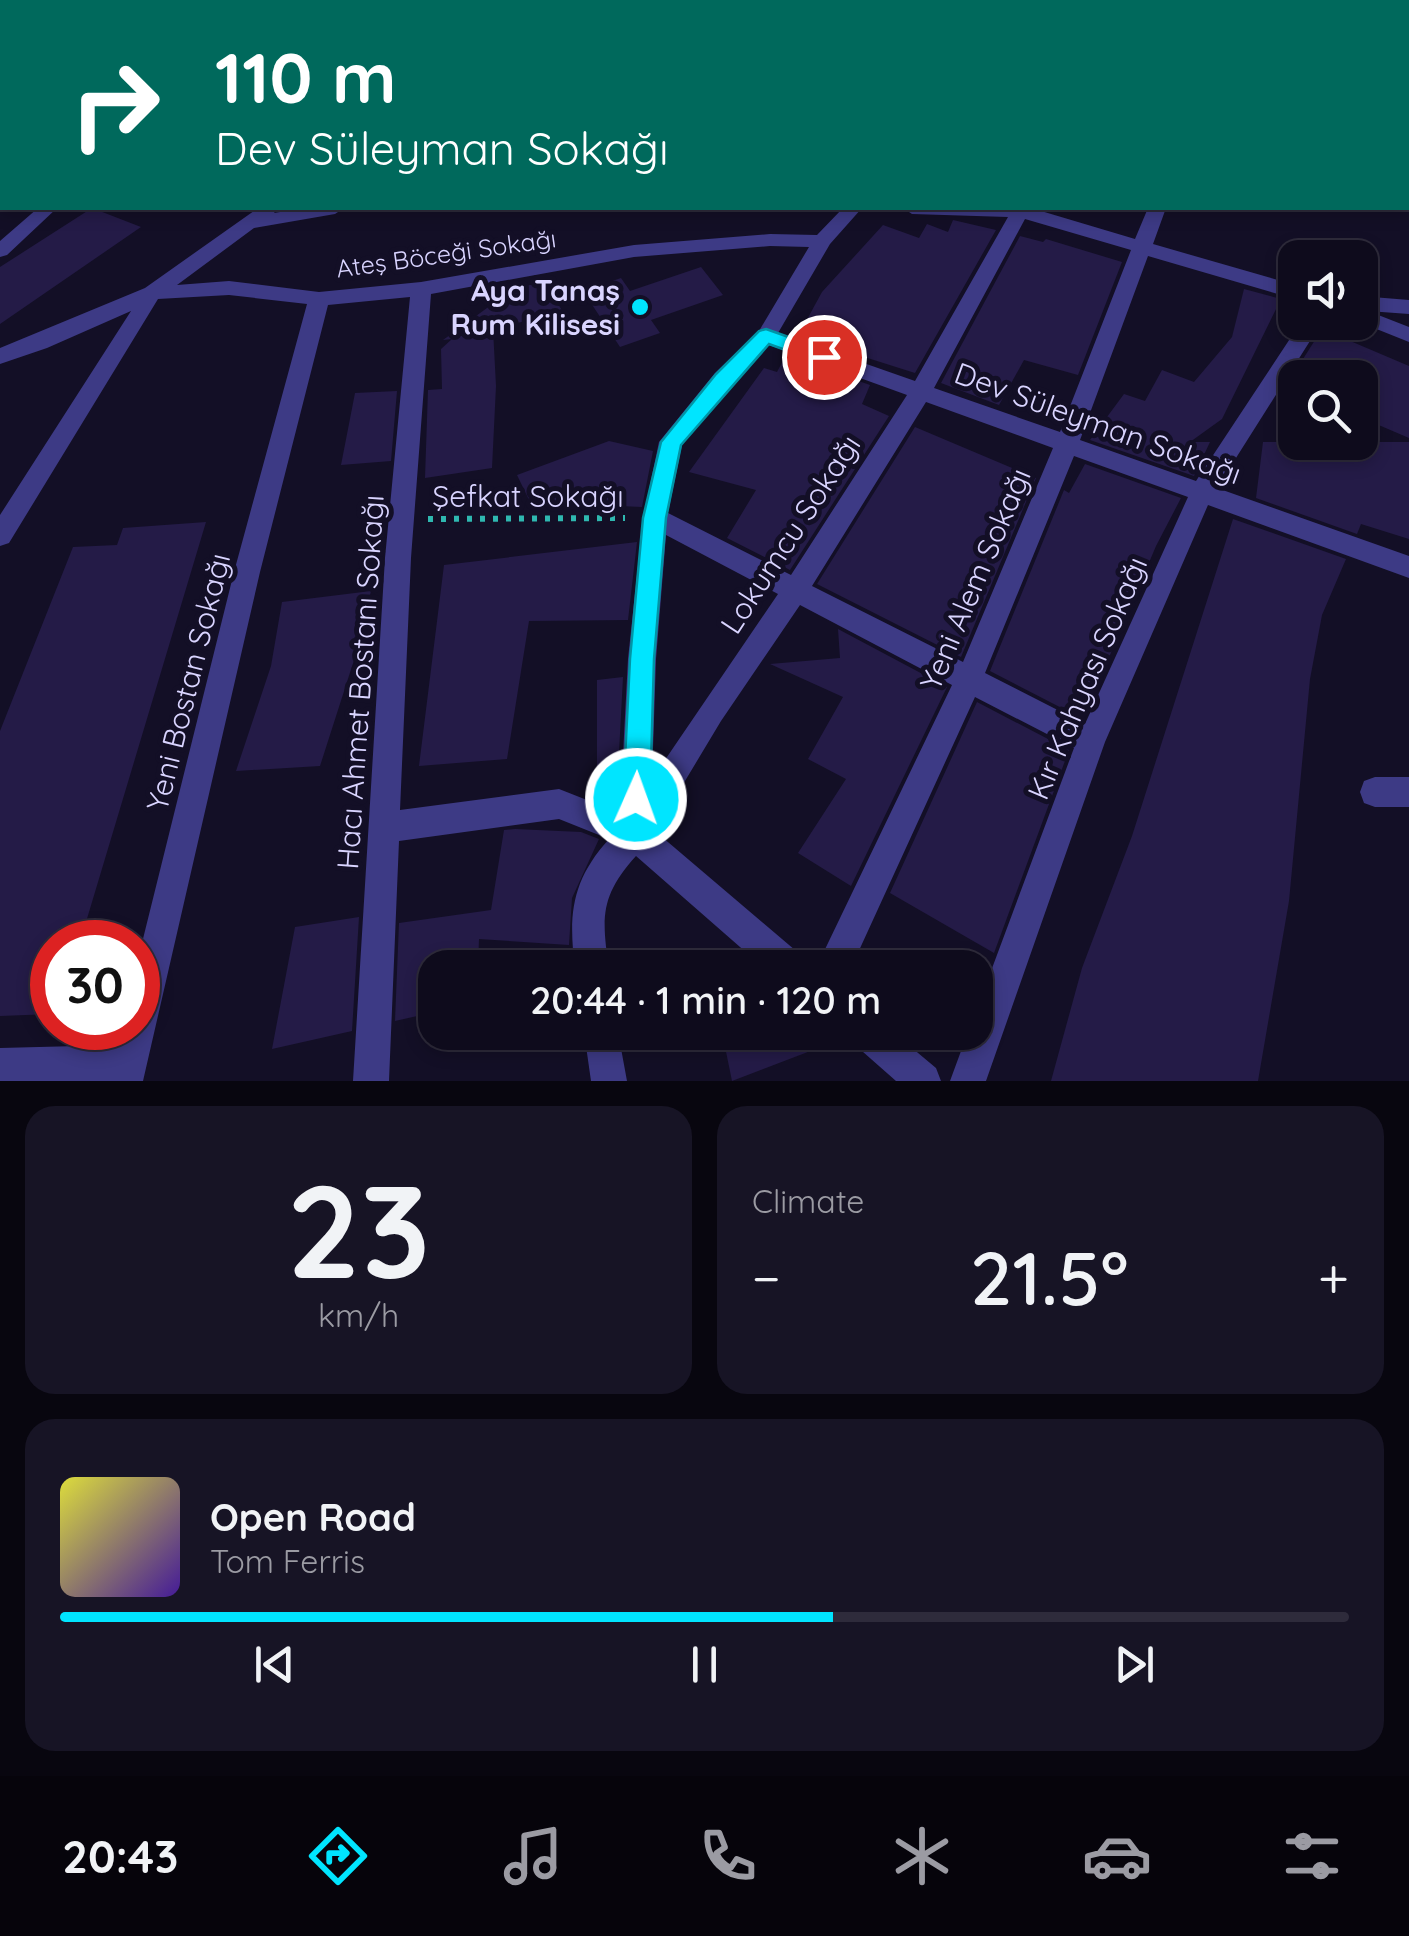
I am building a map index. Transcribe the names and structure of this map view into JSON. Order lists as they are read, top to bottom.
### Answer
{
  "streets": {
    "street": [
      "Ateş Böceği Sokağı",
      "Dev Süleyman Sokağı",
      "Lokumcu Sokağı",
      "Yeni Alem Sokağı",
      "Kır Kahyası Sokağı",
      "Yeni Bostan Sokağı",
      "Hacı Ahmet Bostanı Sokağı"
    ],
    "path": ["Şefkat Sokağı"]
  },
  "crossings": [
    ["Ateş Böceği Sokağı", "Yeni Bostan Sokağı"],
    ["Ateş Böceği Sokağı", "Hacı Ahmet Bostanı Sokağı"],
    ["Dev Süleyman Sokağı", "Lokumcu Sokağı"],
    ["Dev Süleyman Sokağı", "Yeni Alem Sokağı"],
    ["Dev Süleyman Sokağı", "Kır Kahyası Sokağı"],
    ["Şefkat Sokağı", "Hacı Ahmet Bostanı Sokağı"]
  ],
  "places": ["Aya Tanaş Rum Kilisesi"],
  "page": {
    "turn": ["110 m", "Dev Süleyman Sokağı"],
    "limit": "30",
    "trip": "20:44 · 1 min · 120 m",
    "tile": [
      ["23", "km/h"],
      "Climate"
    ],
    "heat": ["−", "21.5°", "+"],
    "song": ["Open Road", "Tom Ferris"],
    "tabs": "20:43"
  }
}
